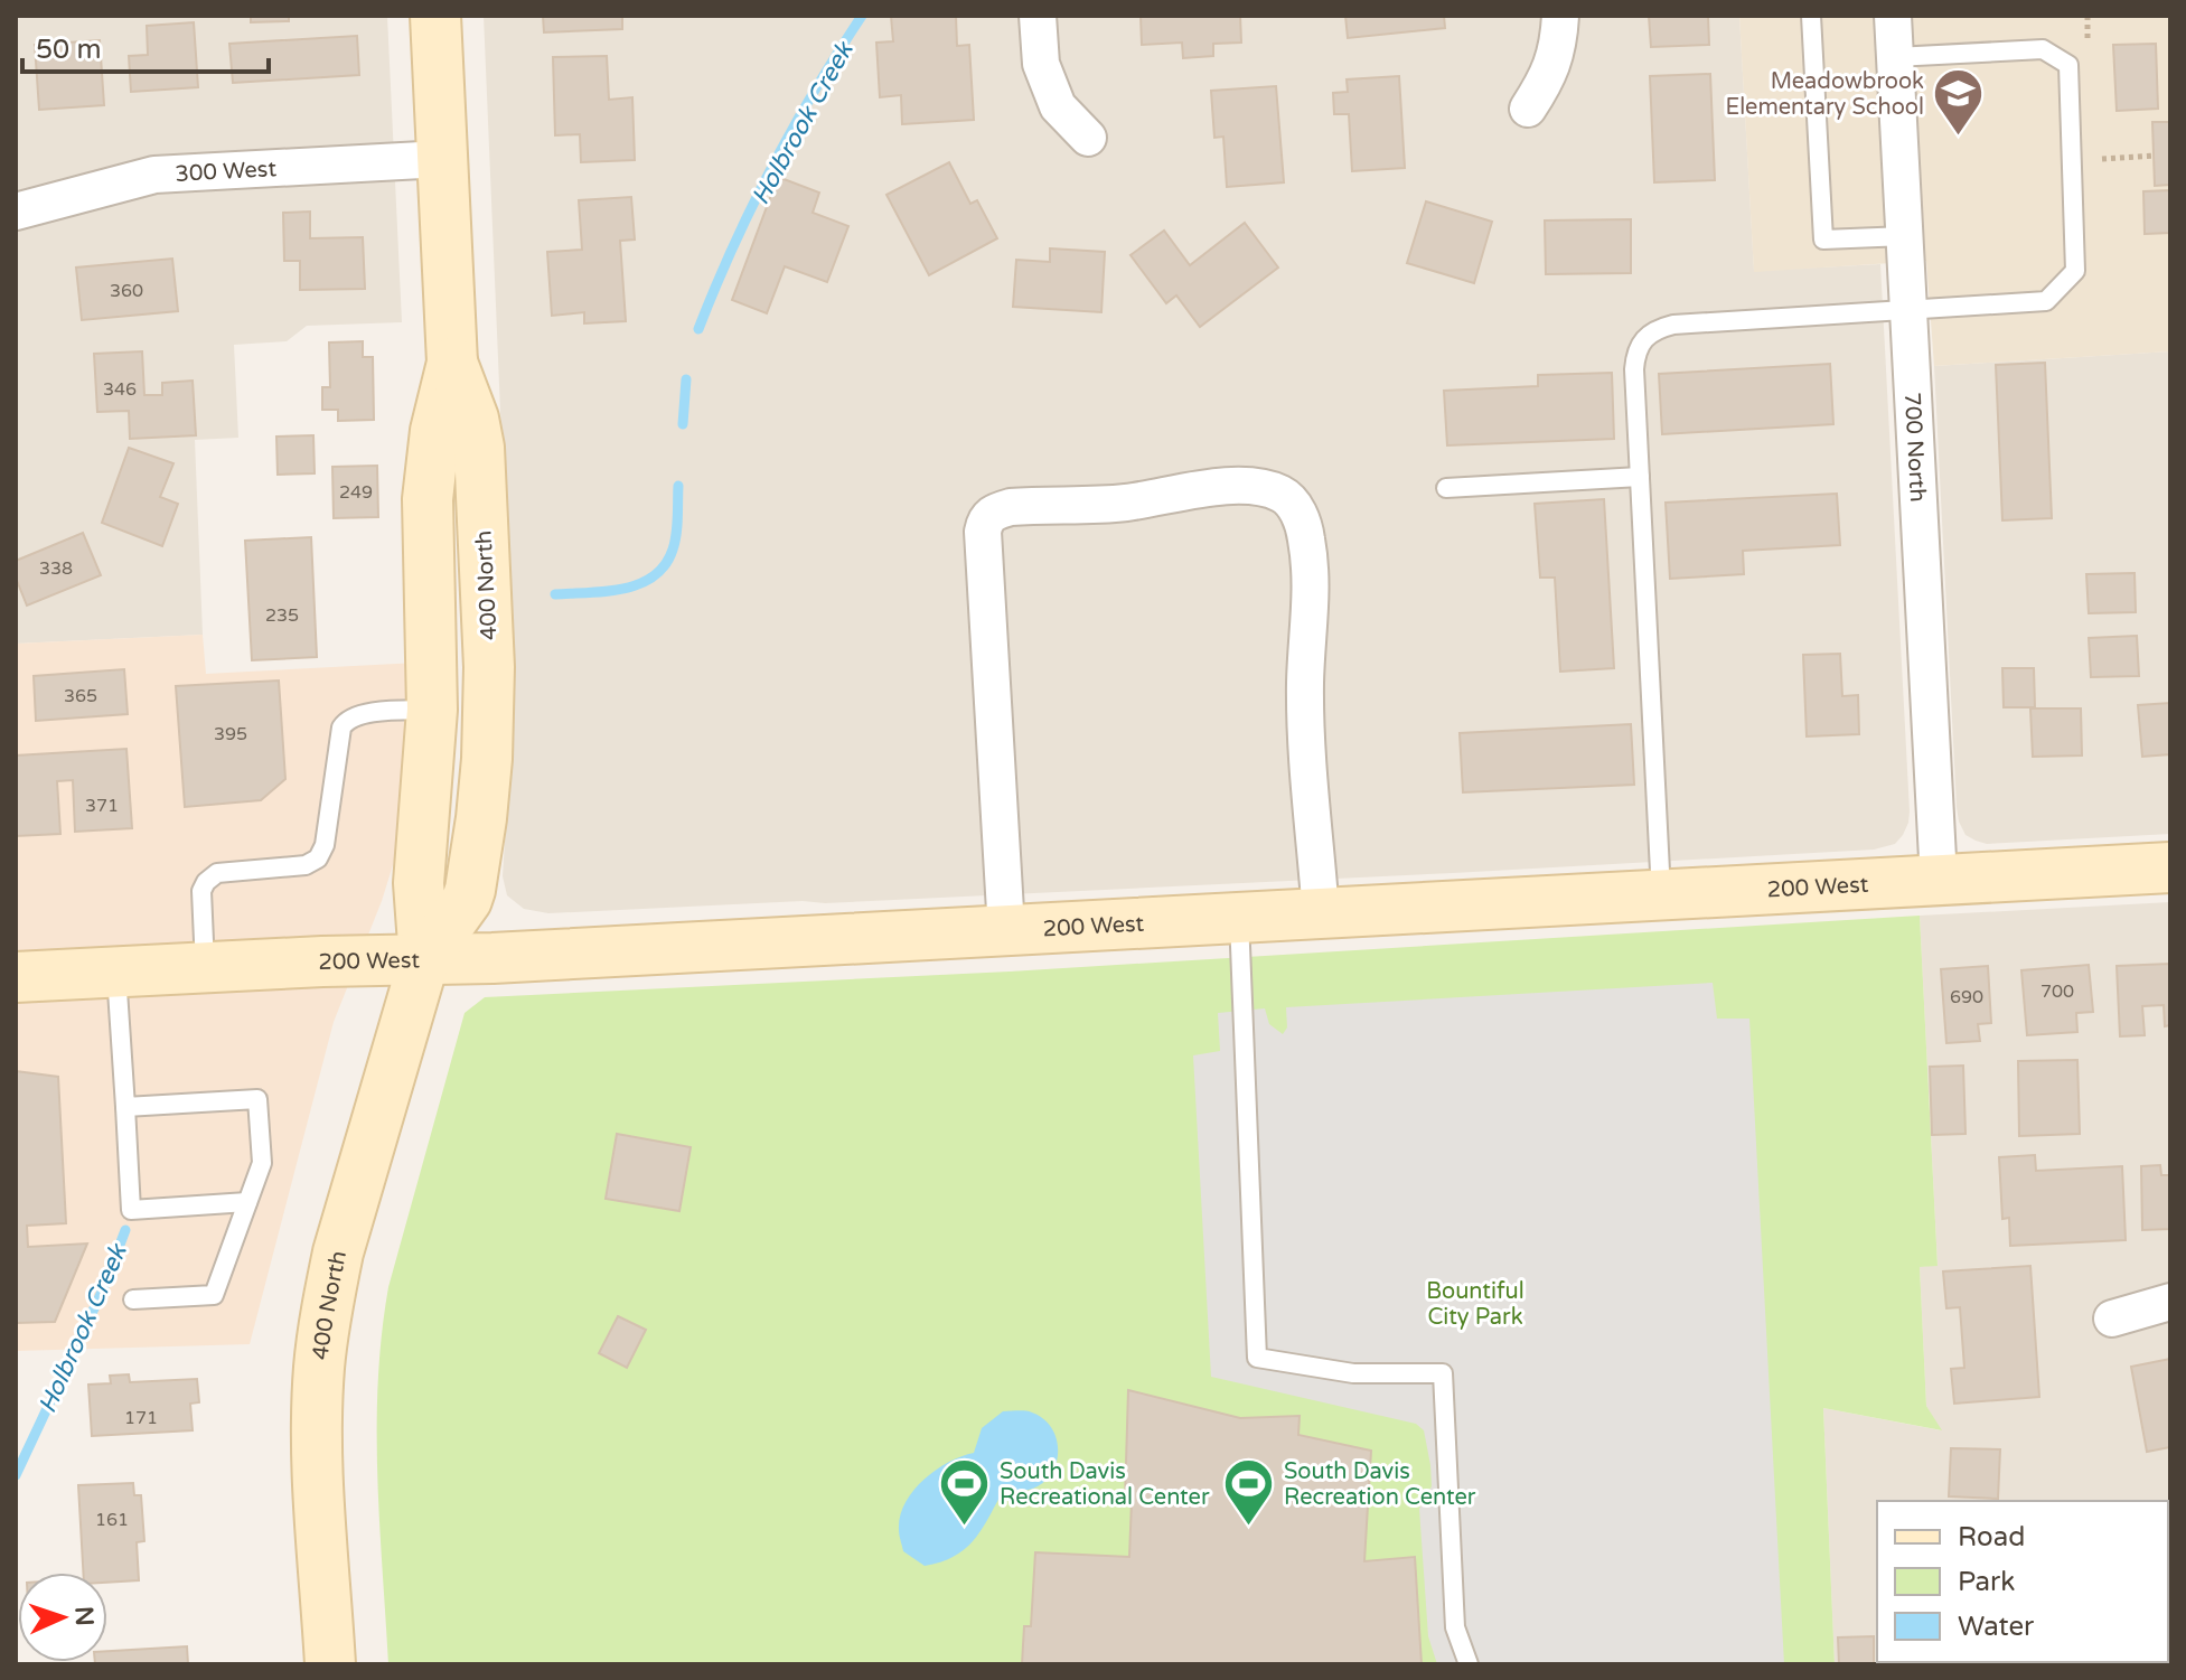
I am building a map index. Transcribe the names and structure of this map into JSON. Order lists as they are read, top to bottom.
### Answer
{
  "streets": {
    "main road": ["400 North", "200 West"],
    "street": ["300 West", "700 North"]
  },
  "crossings": [
    ["300 West", "400 North"],
    ["700 North", "200 West"],
    ["400 North", "200 West"]
  ],
  "water": ["Holbrook Creek"],
  "parks": ["Bountiful City Park"],
  "places": {
    "school or university": ["Meadowbrook Elementary School"],
    "sports": ["South Davis Recreational Center", "South Davis Recreation Center"]
  },
  "house_numbers": [
    "360",
    "346",
    "249",
    "338",
    "235",
    "365",
    "395",
    "371",
    "700",
    "690",
    "171",
    "161"
  ],
  "legend": ["Road", "Park", "Water"],
  "scale_bar": "50 m",
  "north": "right"
}
